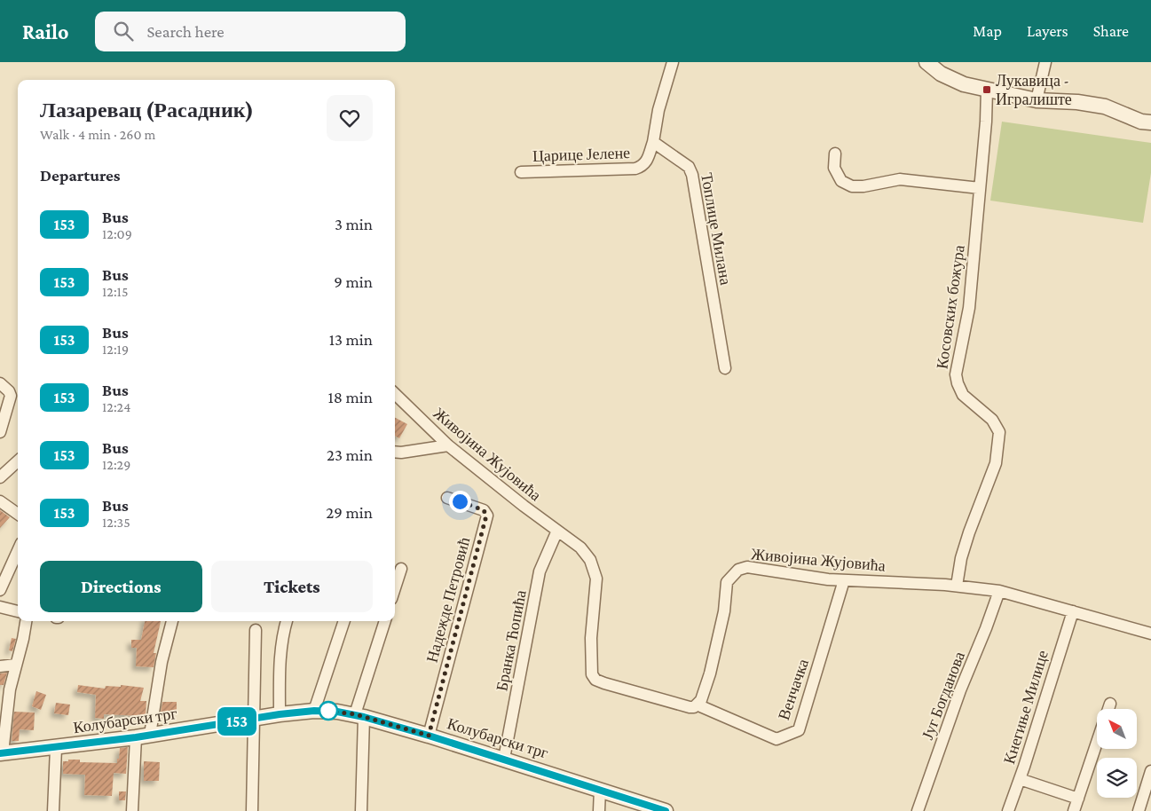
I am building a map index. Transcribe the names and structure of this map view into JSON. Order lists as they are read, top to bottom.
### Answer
{
  "streets": {
    "street": [
      "Царице Јелене",
      "Топлице Милана",
      "Косовских божура",
      "Живојина Жујовића",
      "Надежде Петровић",
      "Бранка Ћопића",
      "Венчачка",
      "Југ Богданова",
      "Кнегиње Милице",
      "Колубарски трг"
    ]
  },
  "crossings": [
    ["Царице Јелене", "Топлице Милана"],
    ["Косовских божура", "Живојина Жујовића"],
    ["Живојина Жујовића", "Бранка Ћопића"],
    ["Живојина Жујовића", "Венчачка"],
    ["Живојина Жујовића", "Југ Богданова"],
    ["Живојина Жујовића", "Кнегиње Милице"],
    ["Надежде Петровић", "Колубарски трг"],
    ["Бранка Ћопића", "Колубарски трг"]
  ],
  "places": {
    "transit": ["Лукавица - Игралиште"]
  },
  "lines": ["bus line 153"],
  "north": "top left",
  "page": {
    "header": "Railo",
    "search": "Search here",
    "nav": ["Map", "Layers", "Share"],
    "on_map": "153",
    "heading": [
      ["Лазаревац (Расадник)", "Walk · 4 min · 260 m"],
      "Departures"
    ],
    "list": [
      {
        "mark": "153",
        "name": "Bus",
        "note": "12:09",
        "value": "3 min"
      },
      {
        "mark": "153",
        "name": "Bus",
        "note": "12:15",
        "value": "9 min"
      },
      {
        "mark": "153",
        "name": "Bus",
        "note": "12:19",
        "value": "13 min"
      },
      {
        "mark": "153",
        "name": "Bus",
        "note": "12:24",
        "value": "18 min"
      },
      {
        "mark": "153",
        "name": "Bus",
        "note": "12:29",
        "value": "23 min"
      },
      {
        "mark": "153",
        "name": "Bus",
        "note": "12:35",
        "value": "29 min"
      }
    ],
    "buttons": ["Directions", "Tickets"]
  }
}
